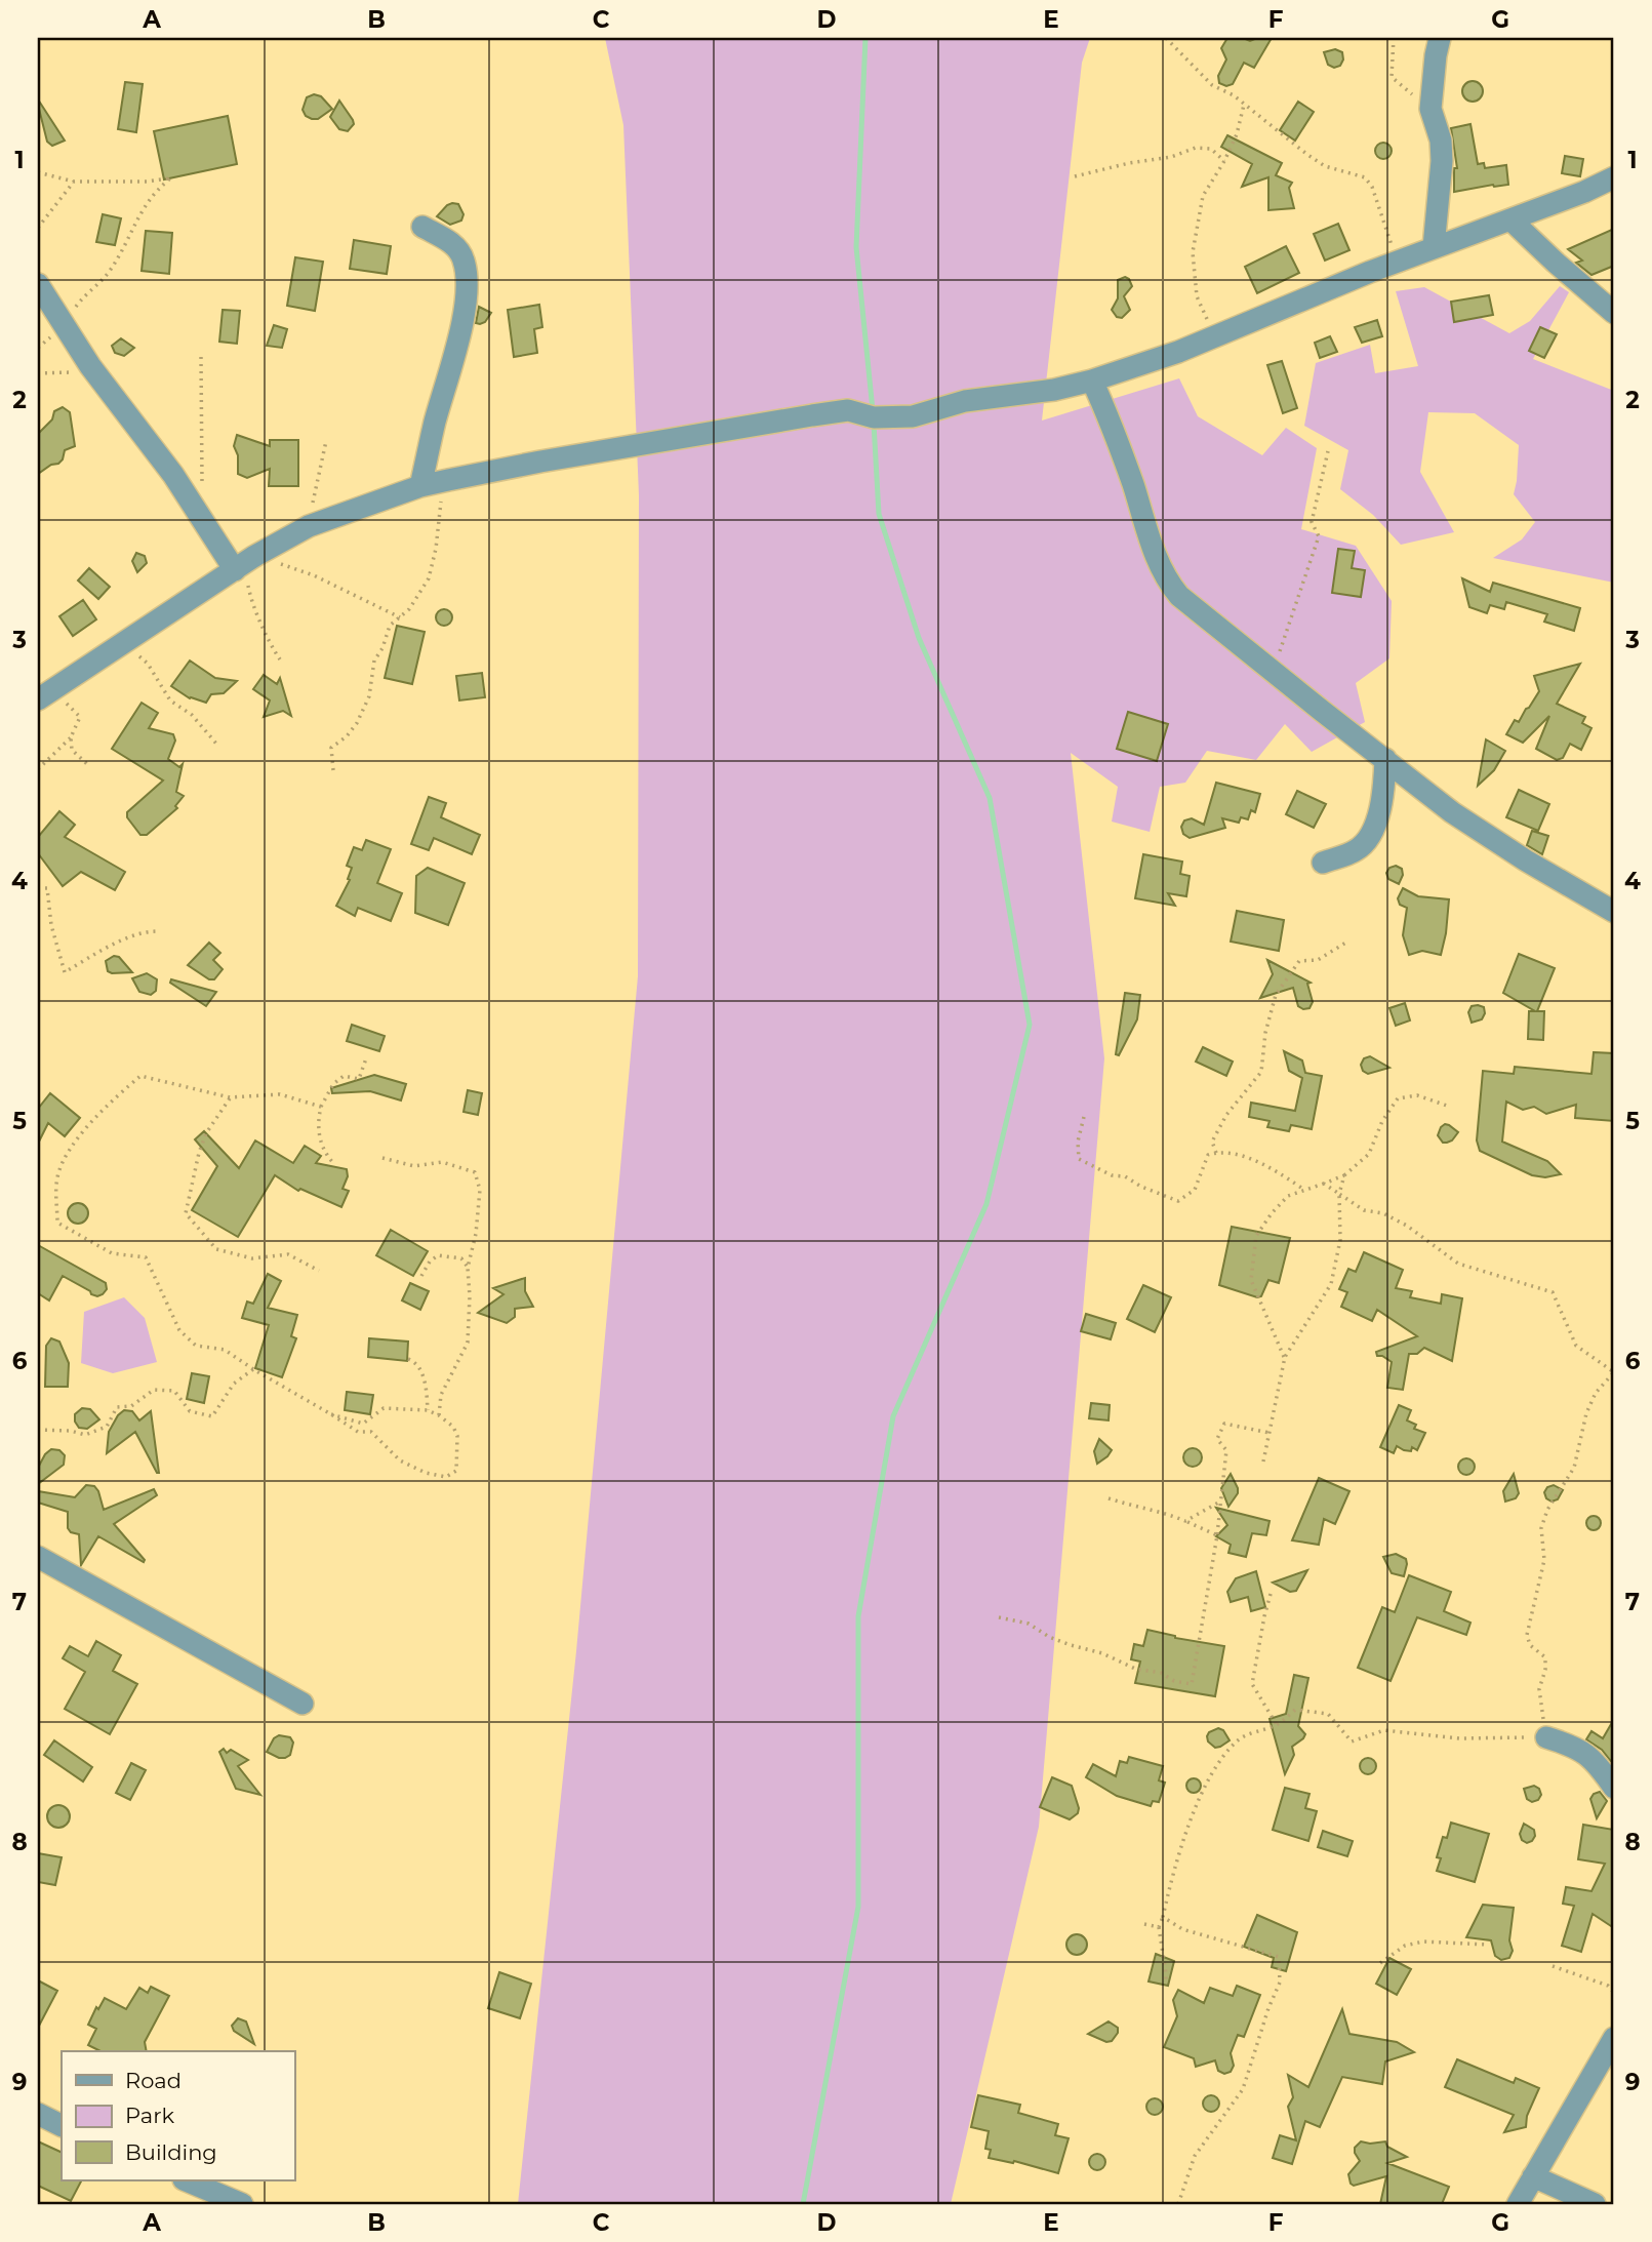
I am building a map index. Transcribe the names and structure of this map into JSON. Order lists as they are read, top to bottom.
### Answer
{
  "legend": ["Road", "Park", "Building"],
  "grid": {
    "columns": [
      "A",
      "B",
      "C",
      "D",
      "E",
      "F",
      "G"
    ],
    "rows": [
      "1",
      "2",
      "3",
      "4",
      "5",
      "6",
      "7",
      "8",
      "9"
    ]
  }
}
